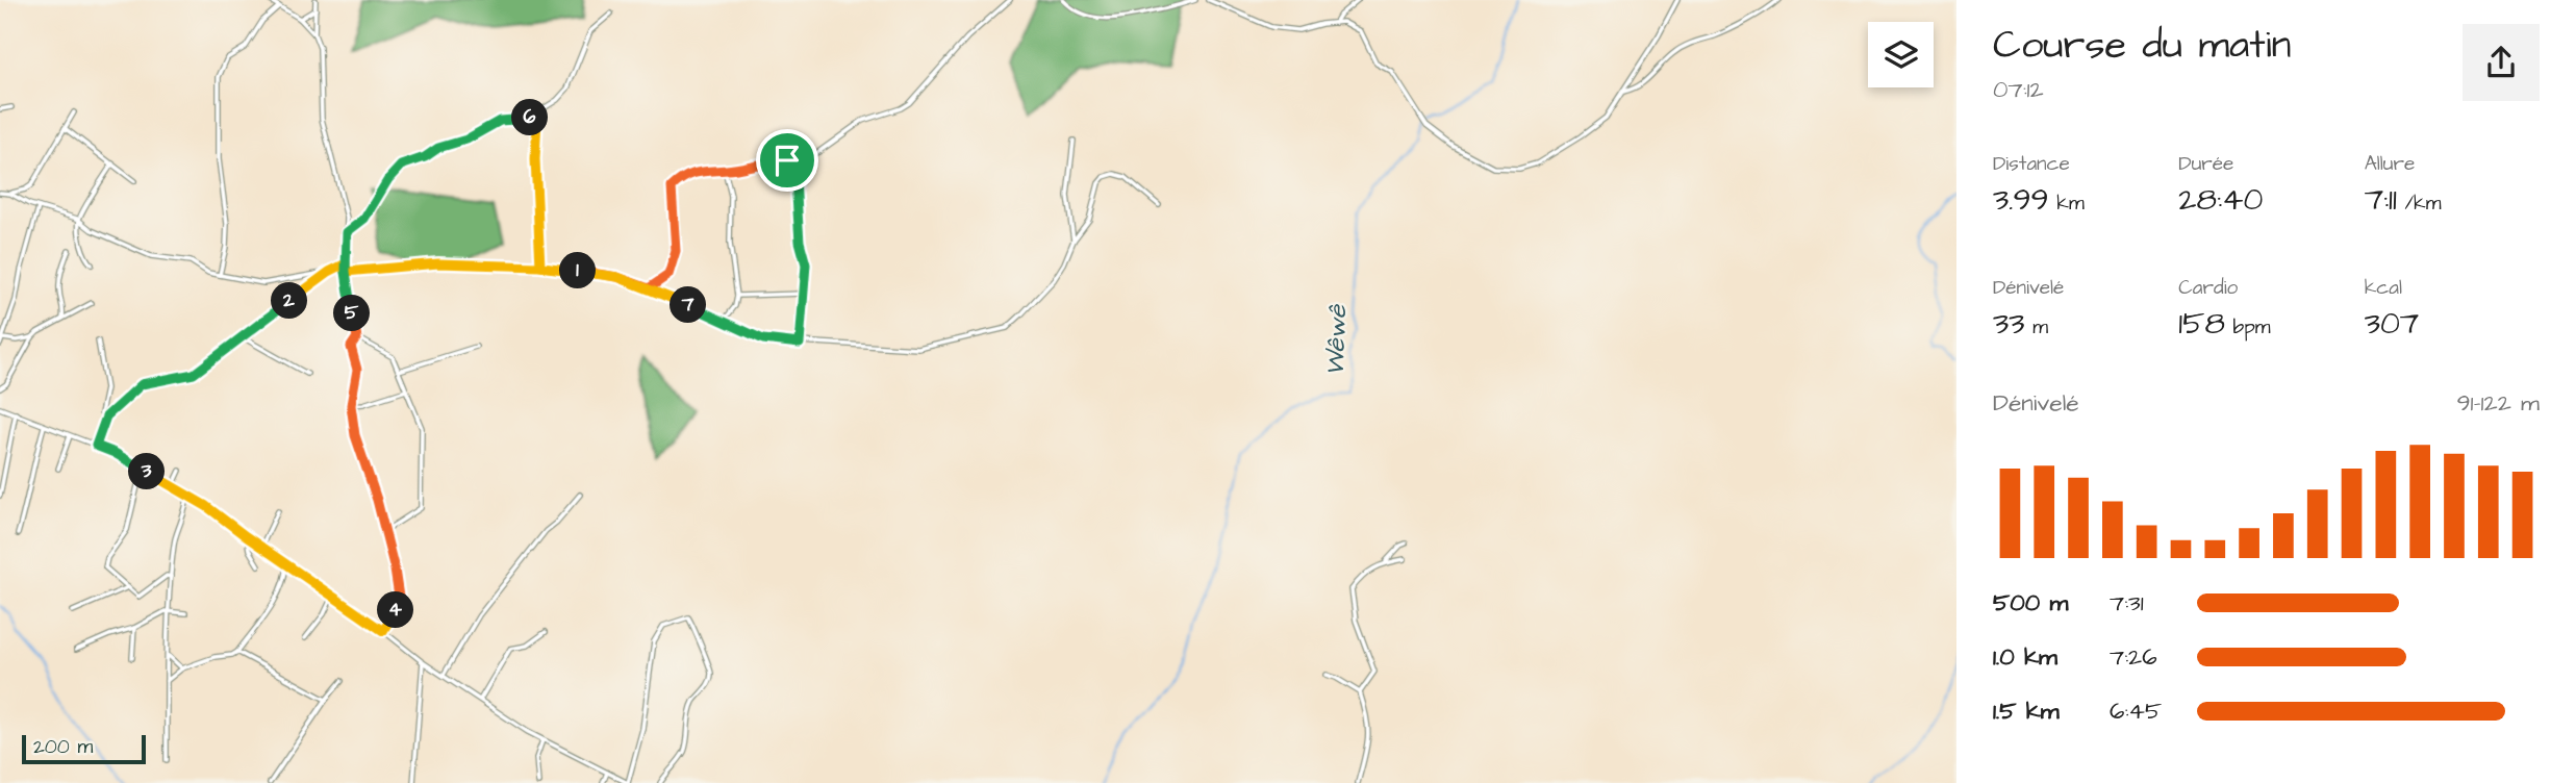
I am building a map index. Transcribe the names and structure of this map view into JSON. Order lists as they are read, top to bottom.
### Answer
{
  "water": ["Wêwê"],
  "scale_bar": "200 m",
  "page": {
    "heading": ["Course du matin", "07:12"],
    "pins": [
      "6",
      "1",
      "2",
      "7",
      "5",
      "3",
      "4"
    ],
    "stats": [
      ["Distance", "3.99 km"],
      ["Durée", "28:40"],
      ["Allure", "7:11 /km"],
      ["Dénivelé", "33 m"],
      ["Cardio", "158 bpm"],
      ["kcal", "307"]
    ],
    "chart": ["Dénivelé", "91–122 m"],
    "list": [
      {
        "name": "500 m",
        "note": "7:31"
      },
      {
        "name": "1.0 km",
        "note": "7:26"
      },
      {
        "name": "1.5 km",
        "note": "6:45"
      }
    ],
    "scale": "200 m"
  }
}
